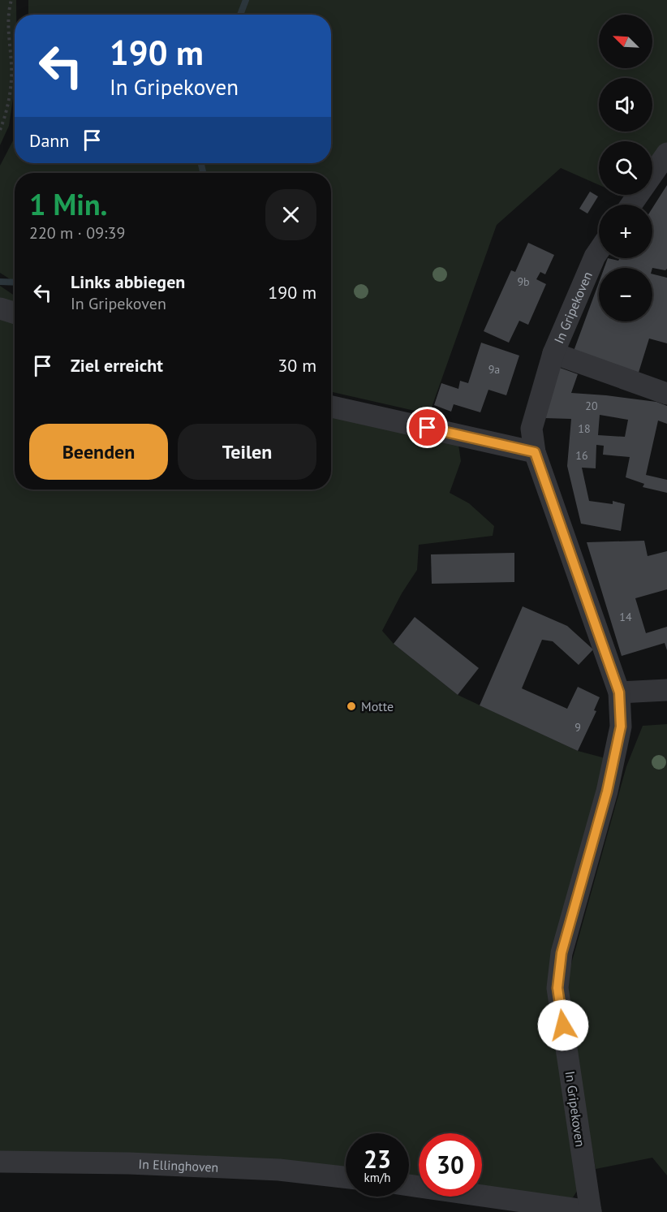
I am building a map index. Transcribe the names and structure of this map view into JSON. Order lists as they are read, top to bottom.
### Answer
{
  "streets": {
    "street": ["In Gripekoven", "In Ellinghoven"]
  },
  "places": ["Motte"],
  "house_numbers": [
    "9b",
    "9a",
    "20",
    "18",
    "16",
    "14",
    "9"
  ],
  "north": "top left",
  "page": {
    "map_buttons": ["+", "−"],
    "turn": ["190 m", "In Gripekoven"],
    "then": "Dann",
    "heading": ["1 Min.", "220 m · 09:39"],
    "list": [
      {
        "name": "Links abbiegen",
        "note": "In Gripekoven",
        "value": "190 m"
      },
      {
        "name": "Ziel erreicht",
        "value": "30 m"
      }
    ],
    "buttons": ["Beenden", "Teilen"],
    "speed": "23 km/h",
    "limit": "30"
  }
}
